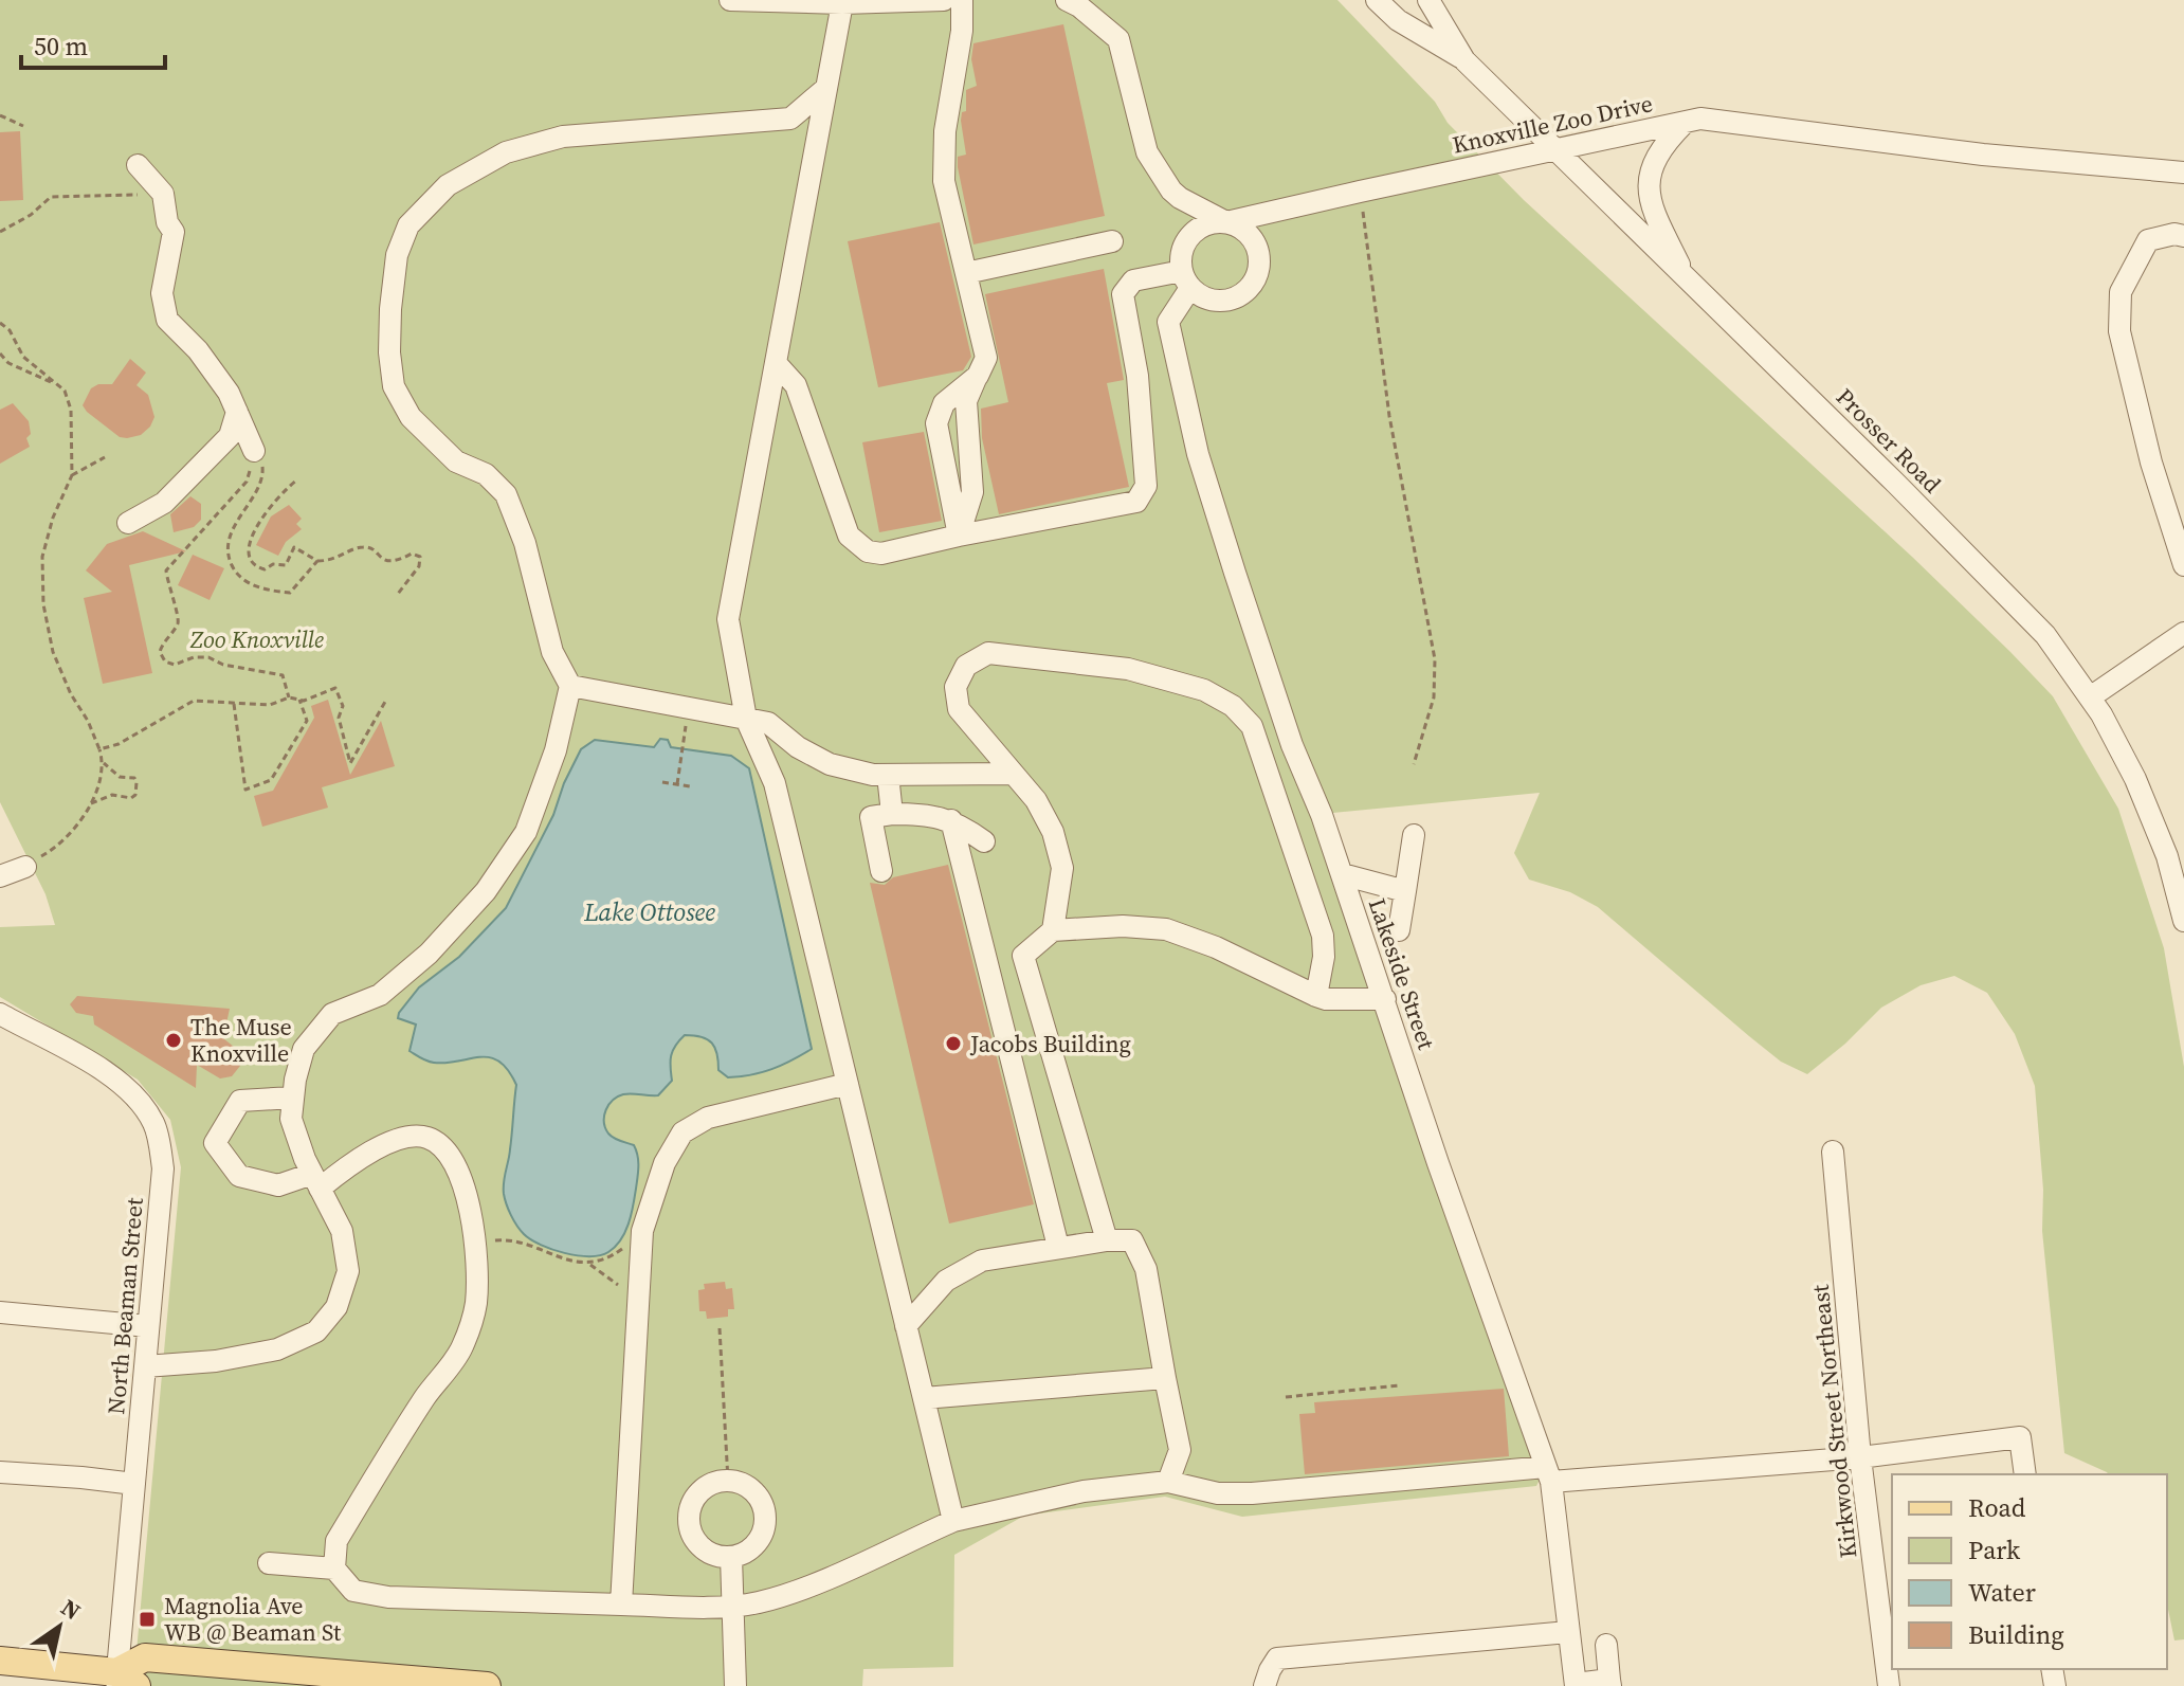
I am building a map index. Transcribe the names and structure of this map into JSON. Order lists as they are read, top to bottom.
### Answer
{
  "streets": {
    "street": [
      "Knoxville Zoo Drive",
      "Prosser Road",
      "Lakeside Street",
      "North Beaman Street",
      "Kirkwood Street Northeast"
    ]
  },
  "crossings": [
    ["Knoxville Zoo Drive", "Prosser Road"],
    ["Knoxville Zoo Drive", "Lakeside Street"]
  ],
  "water": ["Lake Ottosee"],
  "parks": ["Zoo Knoxville"],
  "places": {
    "other": ["The Muse Knoxville", "Jacobs Building"],
    "transit": ["Magnolia Ave WB @ Beaman St"]
  },
  "legend": [
    "Road",
    "Park",
    "Water",
    "Building"
  ],
  "scale_bar": "50 m",
  "north": "top right"
}
